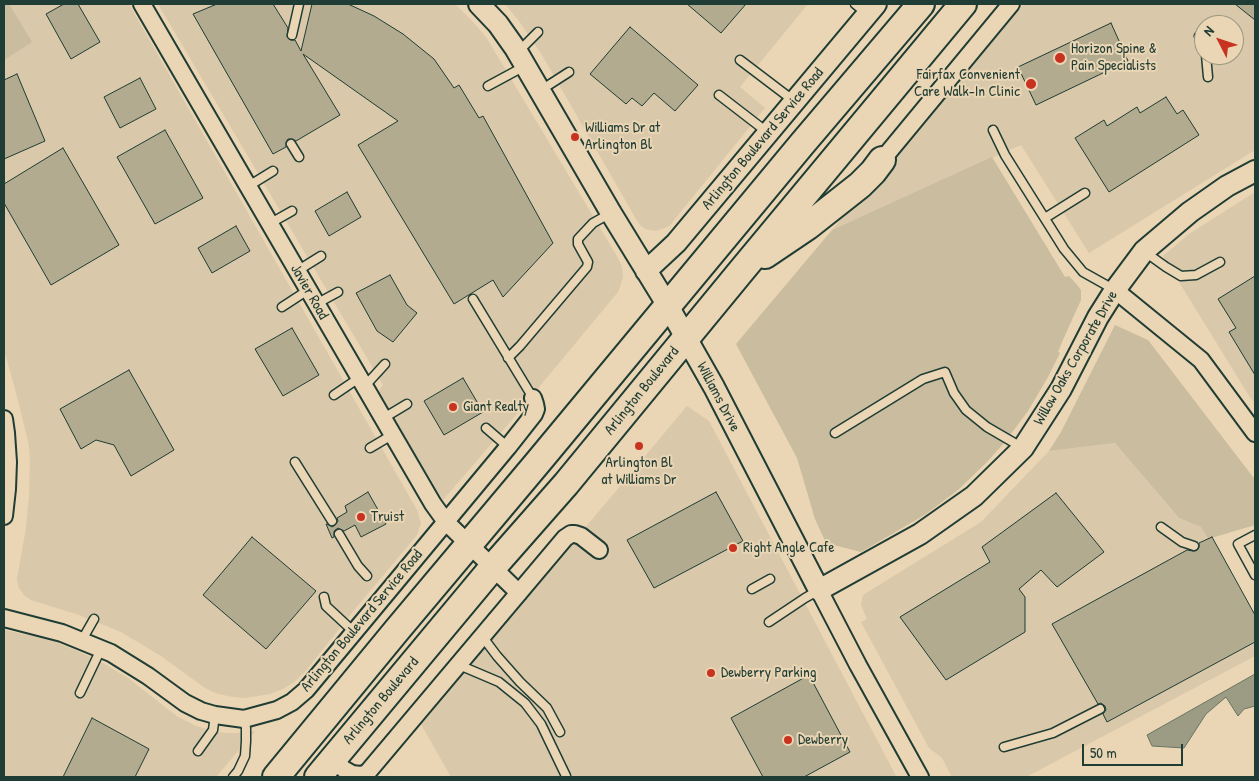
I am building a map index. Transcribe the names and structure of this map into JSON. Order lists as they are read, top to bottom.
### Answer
{
  "streets": {
    "main road": ["Arlington Boulevard"],
    "street": [
      "Arlington Boulevard Service Road",
      "Javier Road",
      "Willow Oaks Corporate Drive",
      "Williams Drive"
    ]
  },
  "crossings": [
    ["Arlington Boulevard Service Road", "Javier Road"],
    ["Arlington Boulevard Service Road", "Williams Drive"],
    ["Javier Road", "Arlington Boulevard"],
    ["Willow Oaks Corporate Drive", "Williams Drive"],
    ["Arlington Boulevard", "Williams Drive"]
  ],
  "places": [
    "Horizon Spine & Pain Specialists",
    "Fairfax Convenient Care Walk-In Clinic",
    "Williams Dr at Arlington Bl",
    "Giant Realty",
    "Arlington Bl at Williams Dr",
    "Truist",
    "Right Angle Cafe",
    "Dewberry Parking",
    "Dewberry"
  ],
  "scale_bar": "50 m",
  "north": "top left"
}
